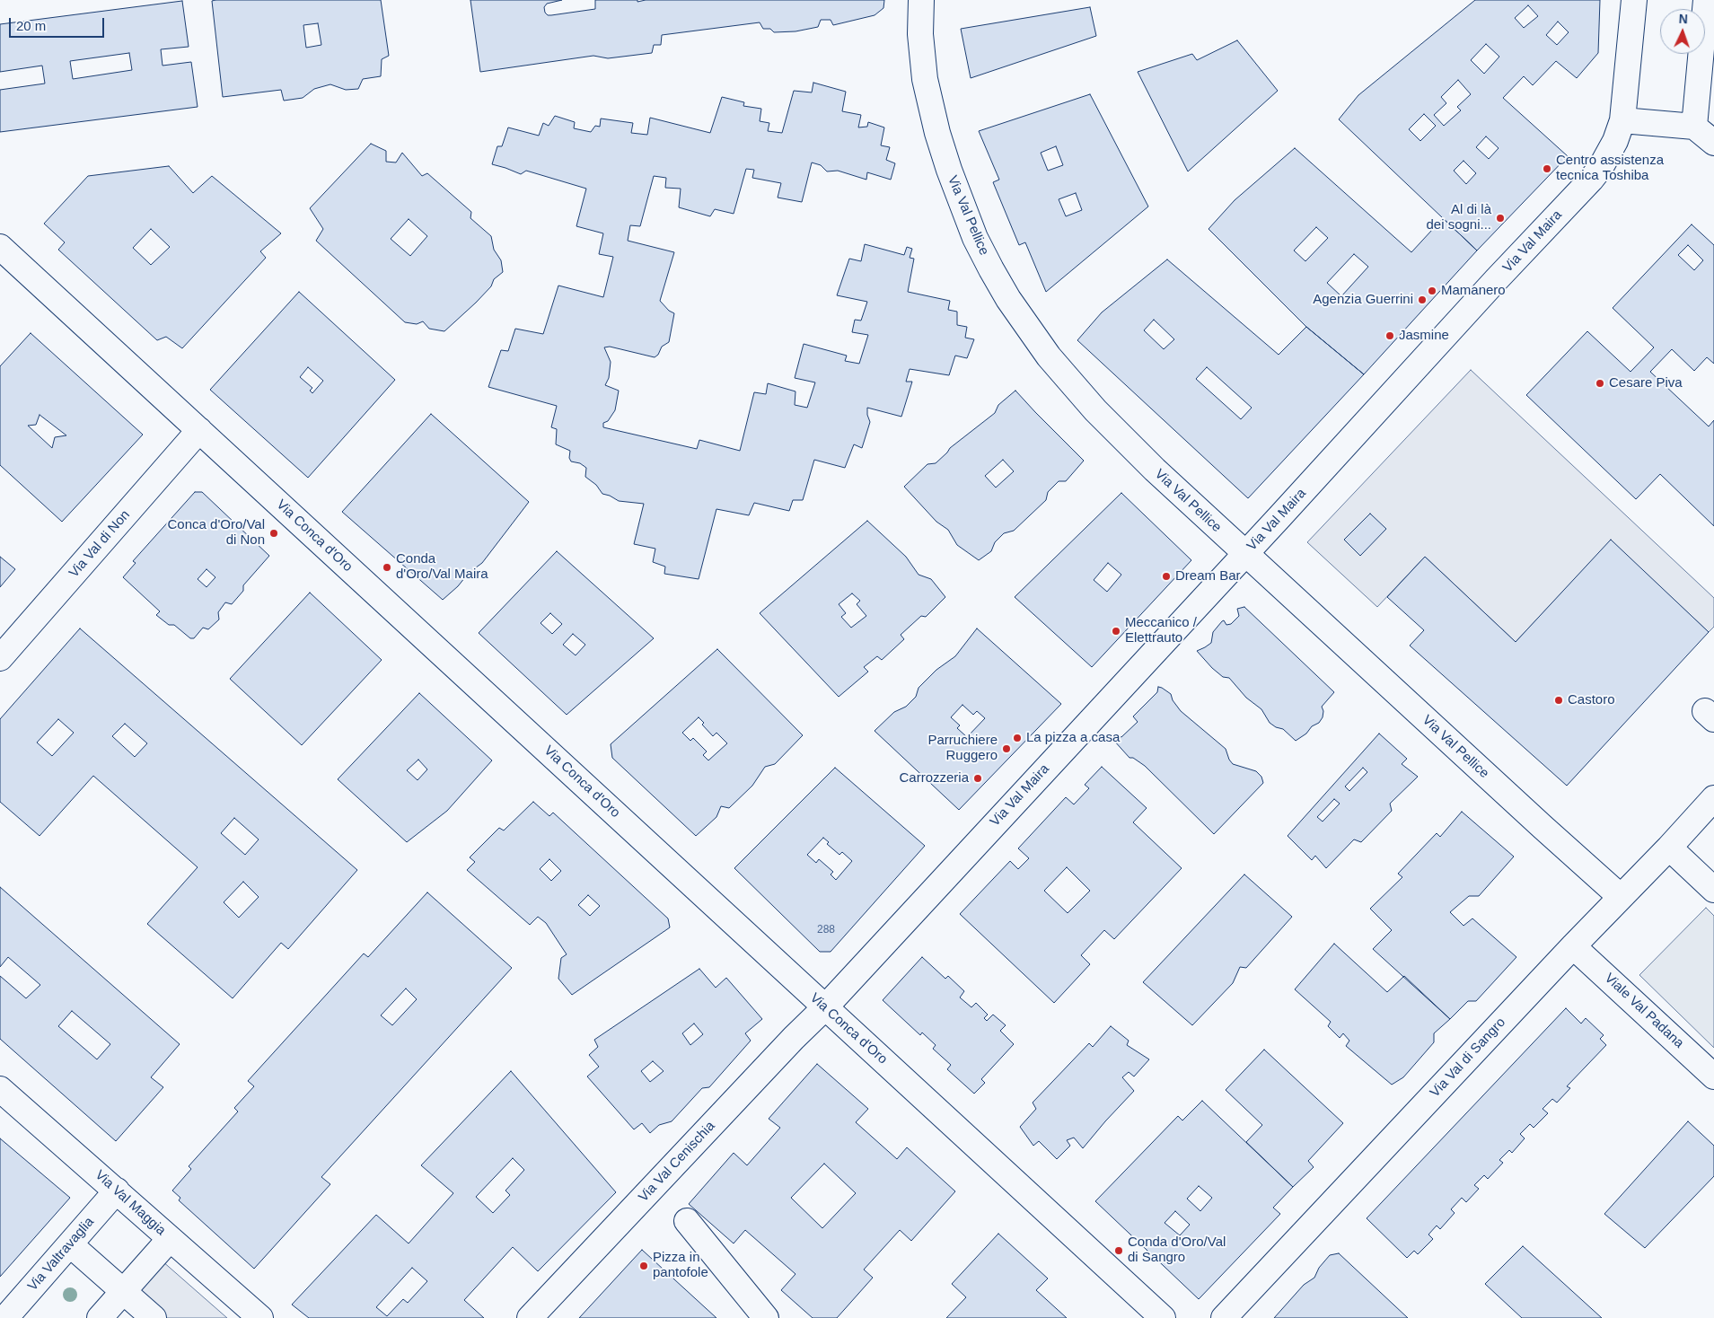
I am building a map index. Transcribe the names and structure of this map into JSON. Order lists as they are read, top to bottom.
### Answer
{
  "streets": {
    "street": [
      "Via Val Pellice",
      "Via Val Maira",
      "Via Conca d'Oro",
      "Via Val di Non",
      "Viale Val Padana",
      "Via Val di Sangro",
      "Via Val Cenischia",
      "Via Val Maggia",
      "Via Valtravaglia"
    ]
  },
  "crossings": [
    ["Via Val Pellice", "Via Val Maira"],
    ["Via Val Pellice", "Via Val di Sangro"],
    ["Via Val Maira", "Via Conca d'Oro"],
    ["Via Val Maira", "Via Val Cenischia"],
    ["Via Conca d'Oro", "Via Val di Non"],
    ["Via Conca d'Oro", "Via Val Cenischia"],
    ["Viale Val Padana", "Via Val di Sangro"],
    ["Via Val Maggia", "Via Valtravaglia"]
  ],
  "places": [
    "Centro assistenza tecnica Toshiba",
    "Al di là dei sogni...",
    "Mamanero",
    "Agenzia Guerrini",
    "Jasmine",
    "Cesare Piva",
    "Conca d'Oro/Val di Non",
    "Conda d'Oro/Val Maira",
    "Dream Bar",
    "Meccanico / Elettrauto",
    "Castoro",
    "La pizza a casa",
    "Parruchiere Ruggero",
    "Carrozzeria",
    "Conda d'Oro/Val di Sangro",
    "Pizza in pantofole"
  ],
  "house_numbers": ["288"],
  "scale_bar": "20 m",
  "north": "top"
}
